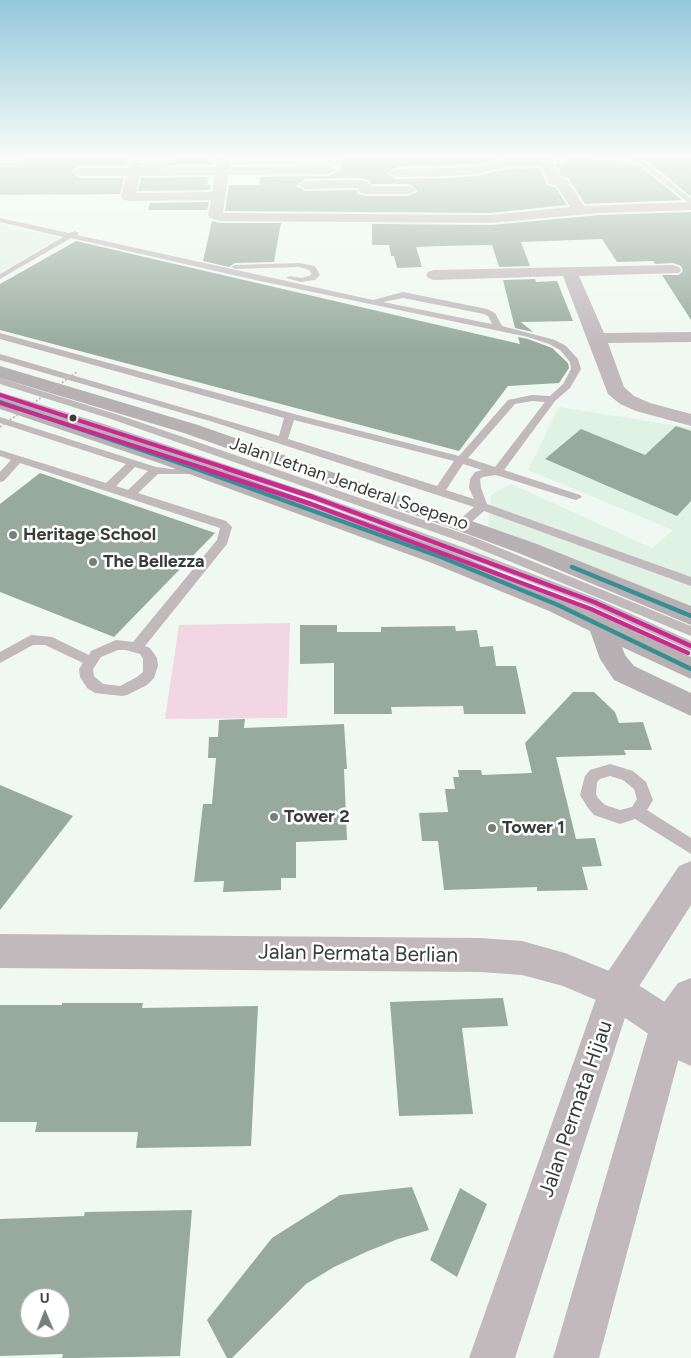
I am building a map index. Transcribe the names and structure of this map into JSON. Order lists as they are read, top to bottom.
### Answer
{
  "streets": {
    "main road": ["Jalan Letnan Jenderal Soepeno"],
    "street": ["Jalan Permata Berlian", "Jalan Permata Hijau"]
  },
  "crossings": [
    ["Jalan Permata Berlian", "Jalan Permata Hijau"]
  ],
  "places": [
    "Heritage School",
    "The Bellezza",
    "Tower 2",
    "Tower 1"
  ],
  "north": "top"
}
